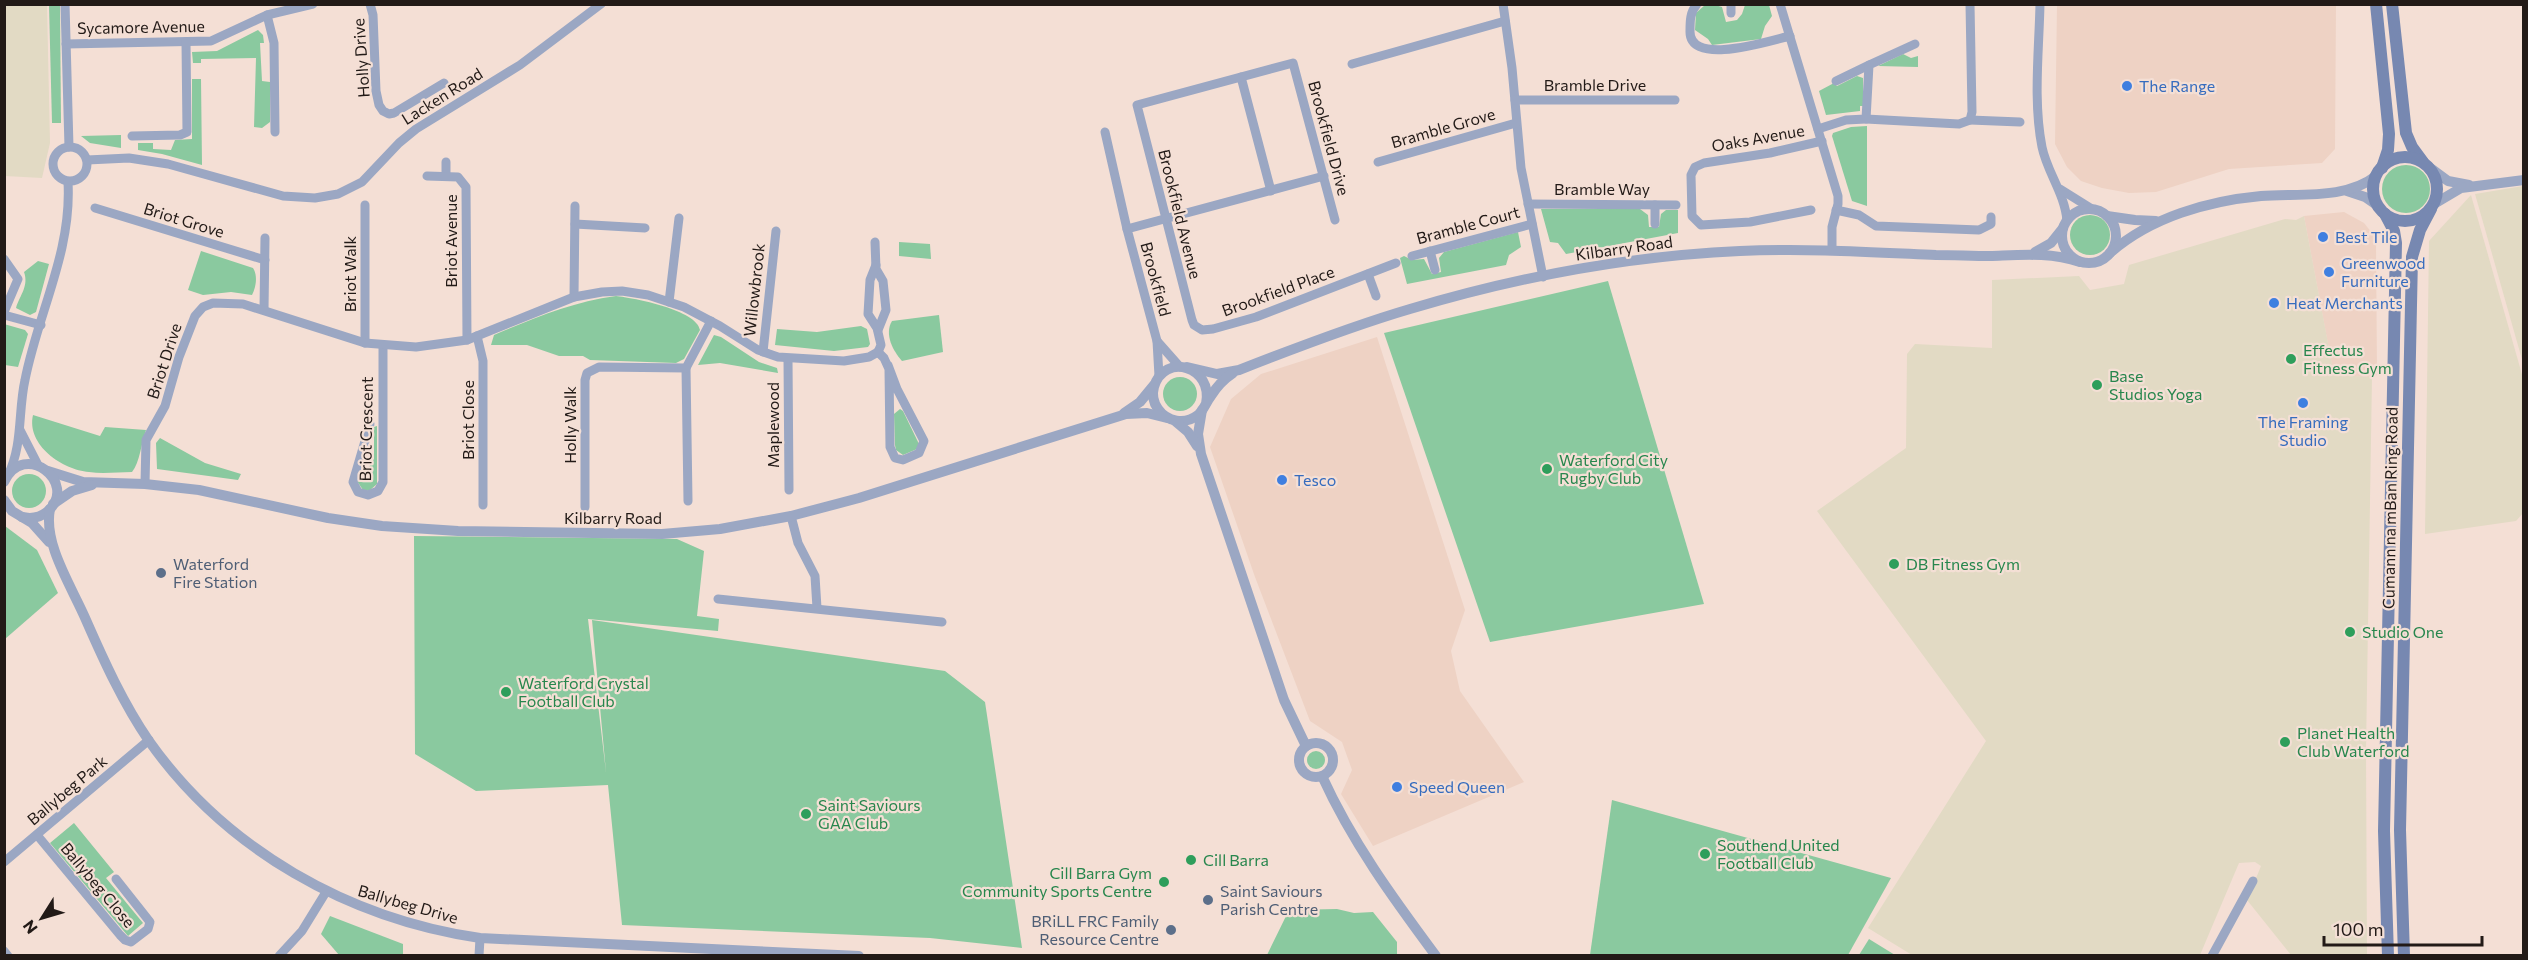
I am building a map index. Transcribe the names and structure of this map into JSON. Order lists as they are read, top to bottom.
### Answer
{
  "streets": {
    "main road": ["Cumann na mBan Ring Road"],
    "street": [
      "Sycamore Avenue",
      "Holly Drive",
      "Bramble Drive",
      "Lacken Road",
      "Bramble Grove",
      "Brookfield Drive",
      "Oaks Avenue",
      "Bramble Way",
      "Brookfield Avenue",
      "Briot Grove",
      "Bramble Court",
      "Briot Avenue",
      "Kilbarry Road",
      "Briot Walk",
      "Brookfield",
      "Willowbrook",
      "Brookfield Place",
      "Briot Drive",
      "Briot Close",
      "Holly Walk",
      "Maplewood",
      "Briot Crescent",
      "Ballybeg Park",
      "Ballybeg Close",
      "Ballybeg Drive"
    ]
  },
  "crossings": [
    ["Sycamore Avenue", "Lacken Road"],
    ["Brookfield Drive", "Brookfield Avenue"],
    ["Brookfield Drive", "Brookfield"],
    ["Brookfield Avenue", "Brookfield"],
    ["Brookfield Avenue", "Brookfield Place"],
    ["Briot Avenue", "Briot Drive"],
    ["Kilbarry Road", "Brookfield"],
    ["Kilbarry Road", "Briot Drive"],
    ["Briot Walk", "Briot Drive"],
    ["Briot Drive", "Briot Close"],
    ["Briot Drive", "Briot Crescent"],
    ["Ballybeg Park", "Ballybeg Close"],
    ["Ballybeg Park", "Ballybeg Drive"]
  ],
  "places": [
    "The Range",
    "Best Tile",
    "Greenwood Furniture",
    "Heat Merchants",
    "Effectus Fitness Gym",
    "Base Studios Yoga",
    "The Framing Studio",
    "Waterford City Rugby Club",
    "Tesco",
    "DB Fitness Gym",
    "Waterford Fire Station",
    "Studio One",
    "Waterford Crystal Football Club",
    "Planet Health Club Waterford",
    "Speed Queen",
    "Saint Saviours GAA Club",
    "Southend United Football Club",
    "Cill Barra",
    "Cill Barra Gym Community Sports Centre",
    "Saint Saviours Parish Centre",
    "BRiLL FRC Family Resource Centre"
  ],
  "scale_bar": "100 m",
  "north": "bottom left"
}
